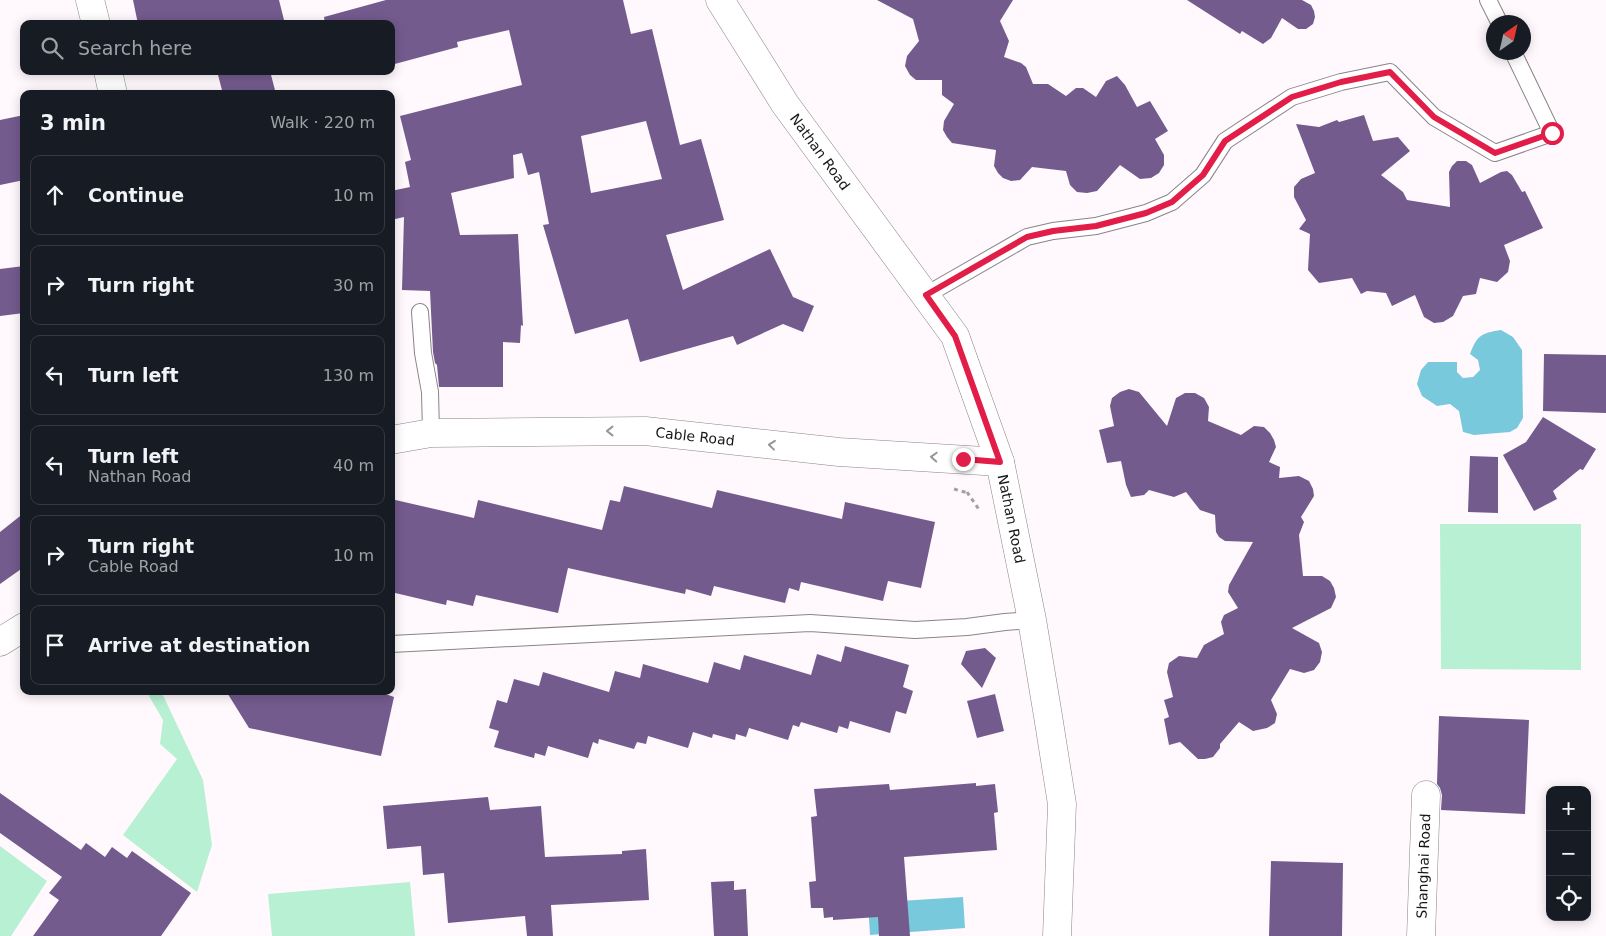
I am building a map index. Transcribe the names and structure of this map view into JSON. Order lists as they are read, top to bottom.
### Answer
{
  "streets": {
    "street": ["Nathan Road", "Cable Road", "Shanghai Road"]
  },
  "crossings": [
    ["Nathan Road", "Cable Road"]
  ],
  "one_way": ["Cable Road"],
  "north": "top right",
  "page": {
    "search": "Search here",
    "heading": ["3 min", "Walk · 220 m"],
    "list": [
      ["Continue", "10 m"],
      ["Turn right", "30 m"],
      ["Turn left", "130 m"],
      ["Turn left", "Nathan Road", "40 m"],
      ["Turn right", "Cable Road", "10 m"],
      "Arrive at destination"
    ],
    "map_buttons": ["+", "−"]
  }
}
